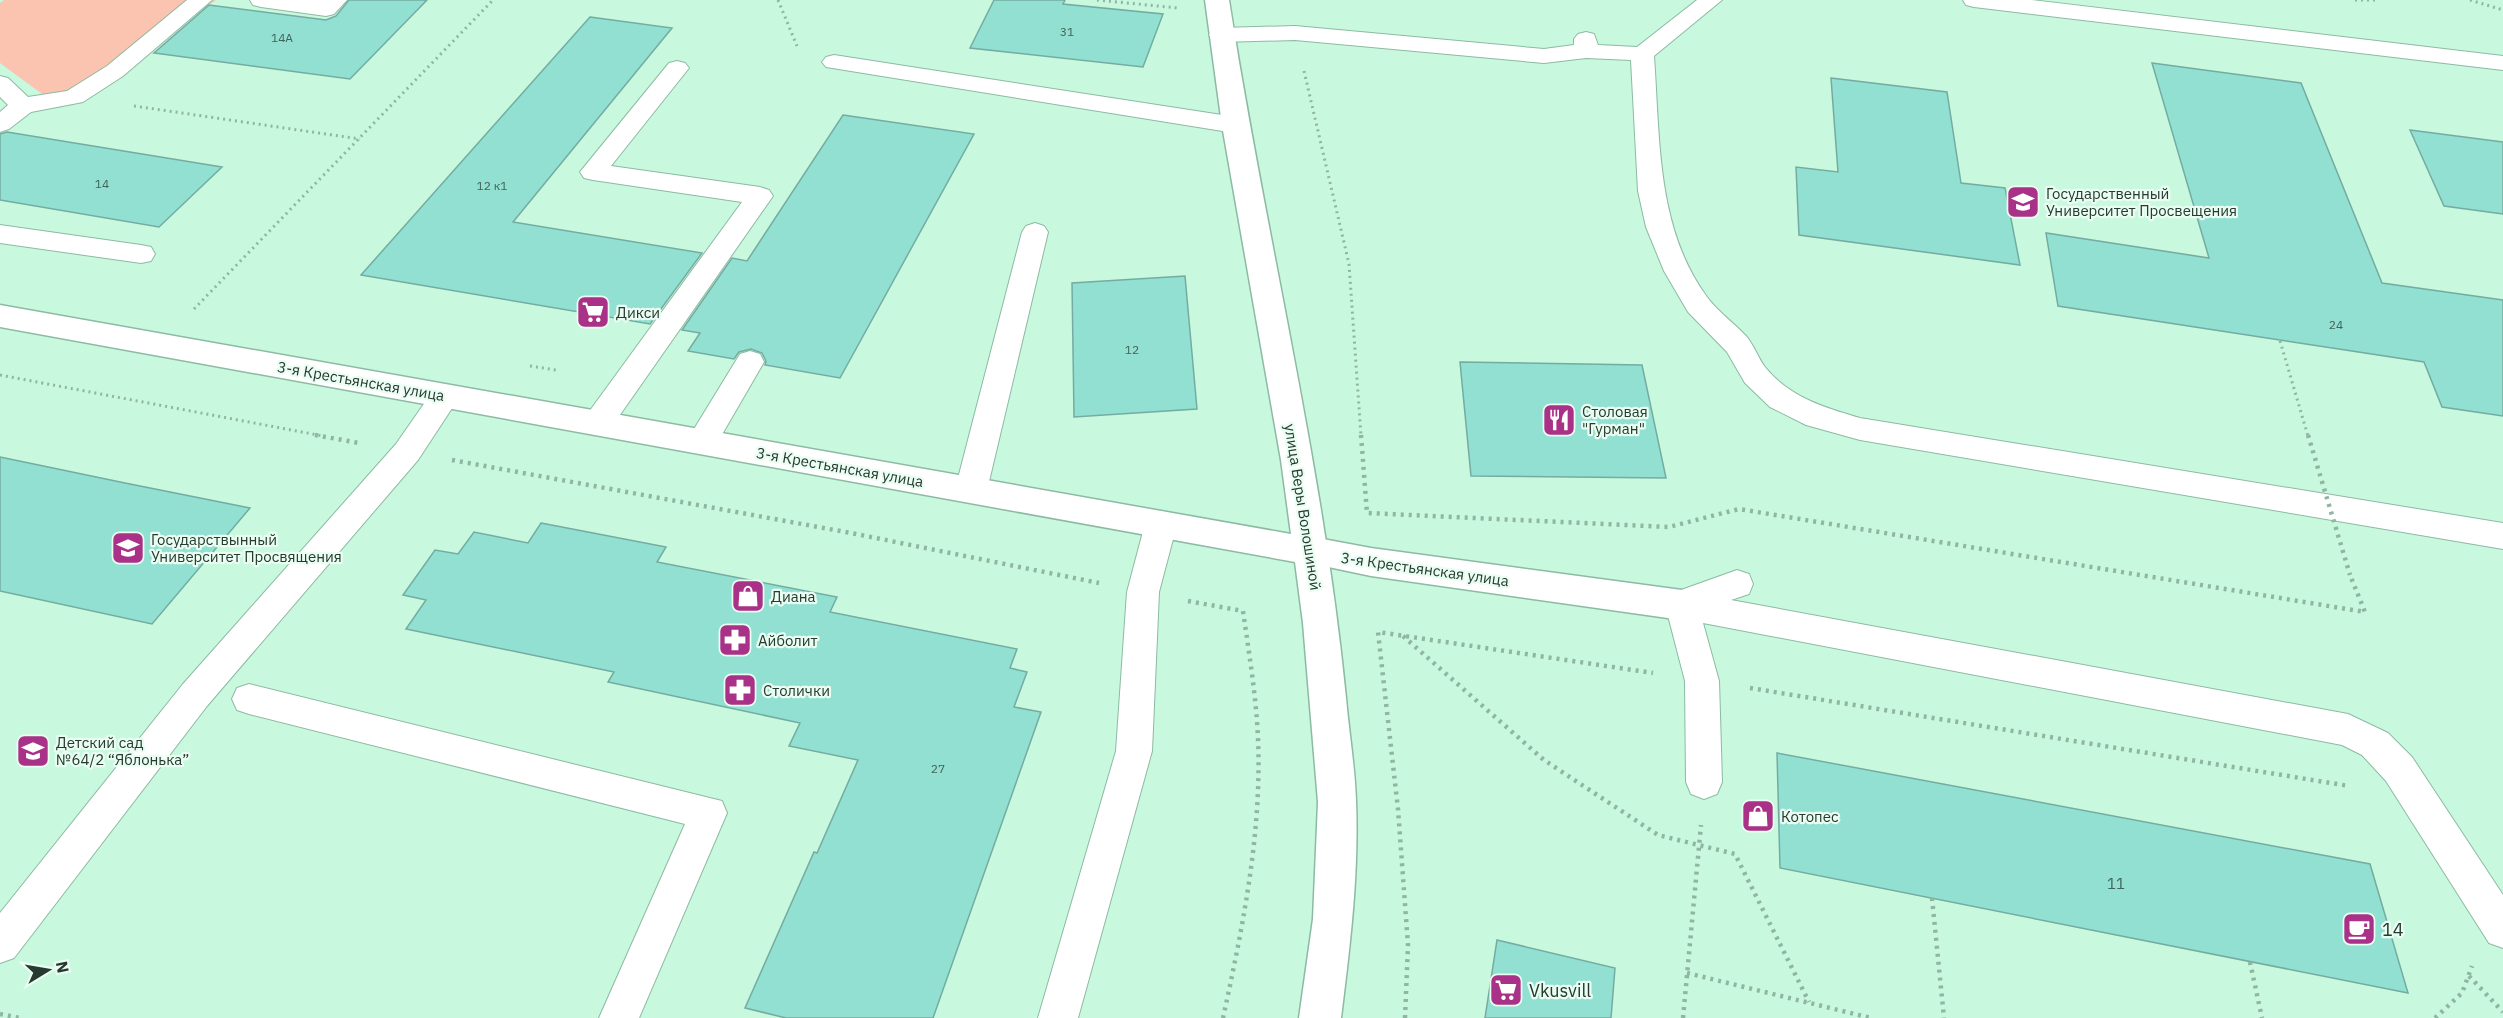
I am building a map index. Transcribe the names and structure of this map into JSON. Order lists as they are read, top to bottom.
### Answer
{
  "streets": {
    "street": ["3-я Крестьянская улица", "улица Веры Волошиной"]
  },
  "crossings": [
    ["3-я Крестьянская улица", "улица Веры Волошиной"]
  ],
  "places": {
    "school or university": ["Государственный Университет Просвещения", "Государствынный Университет Просвящения", "Детский сад №64/2 “Яблонька”"],
    "supermarket": ["Дикси", "Vkusvill"],
    "restaurant": ["Столовая \"Гурман\""],
    "shop": ["Диана", "Котопес"],
    "pharmacy": ["Айболит", "Столички"],
    "cafe": ["14"]
  },
  "house_numbers": [
    "31",
    "14А",
    "14",
    "12 к1",
    "24",
    "12",
    "27",
    "11"
  ],
  "north": "right"
}
